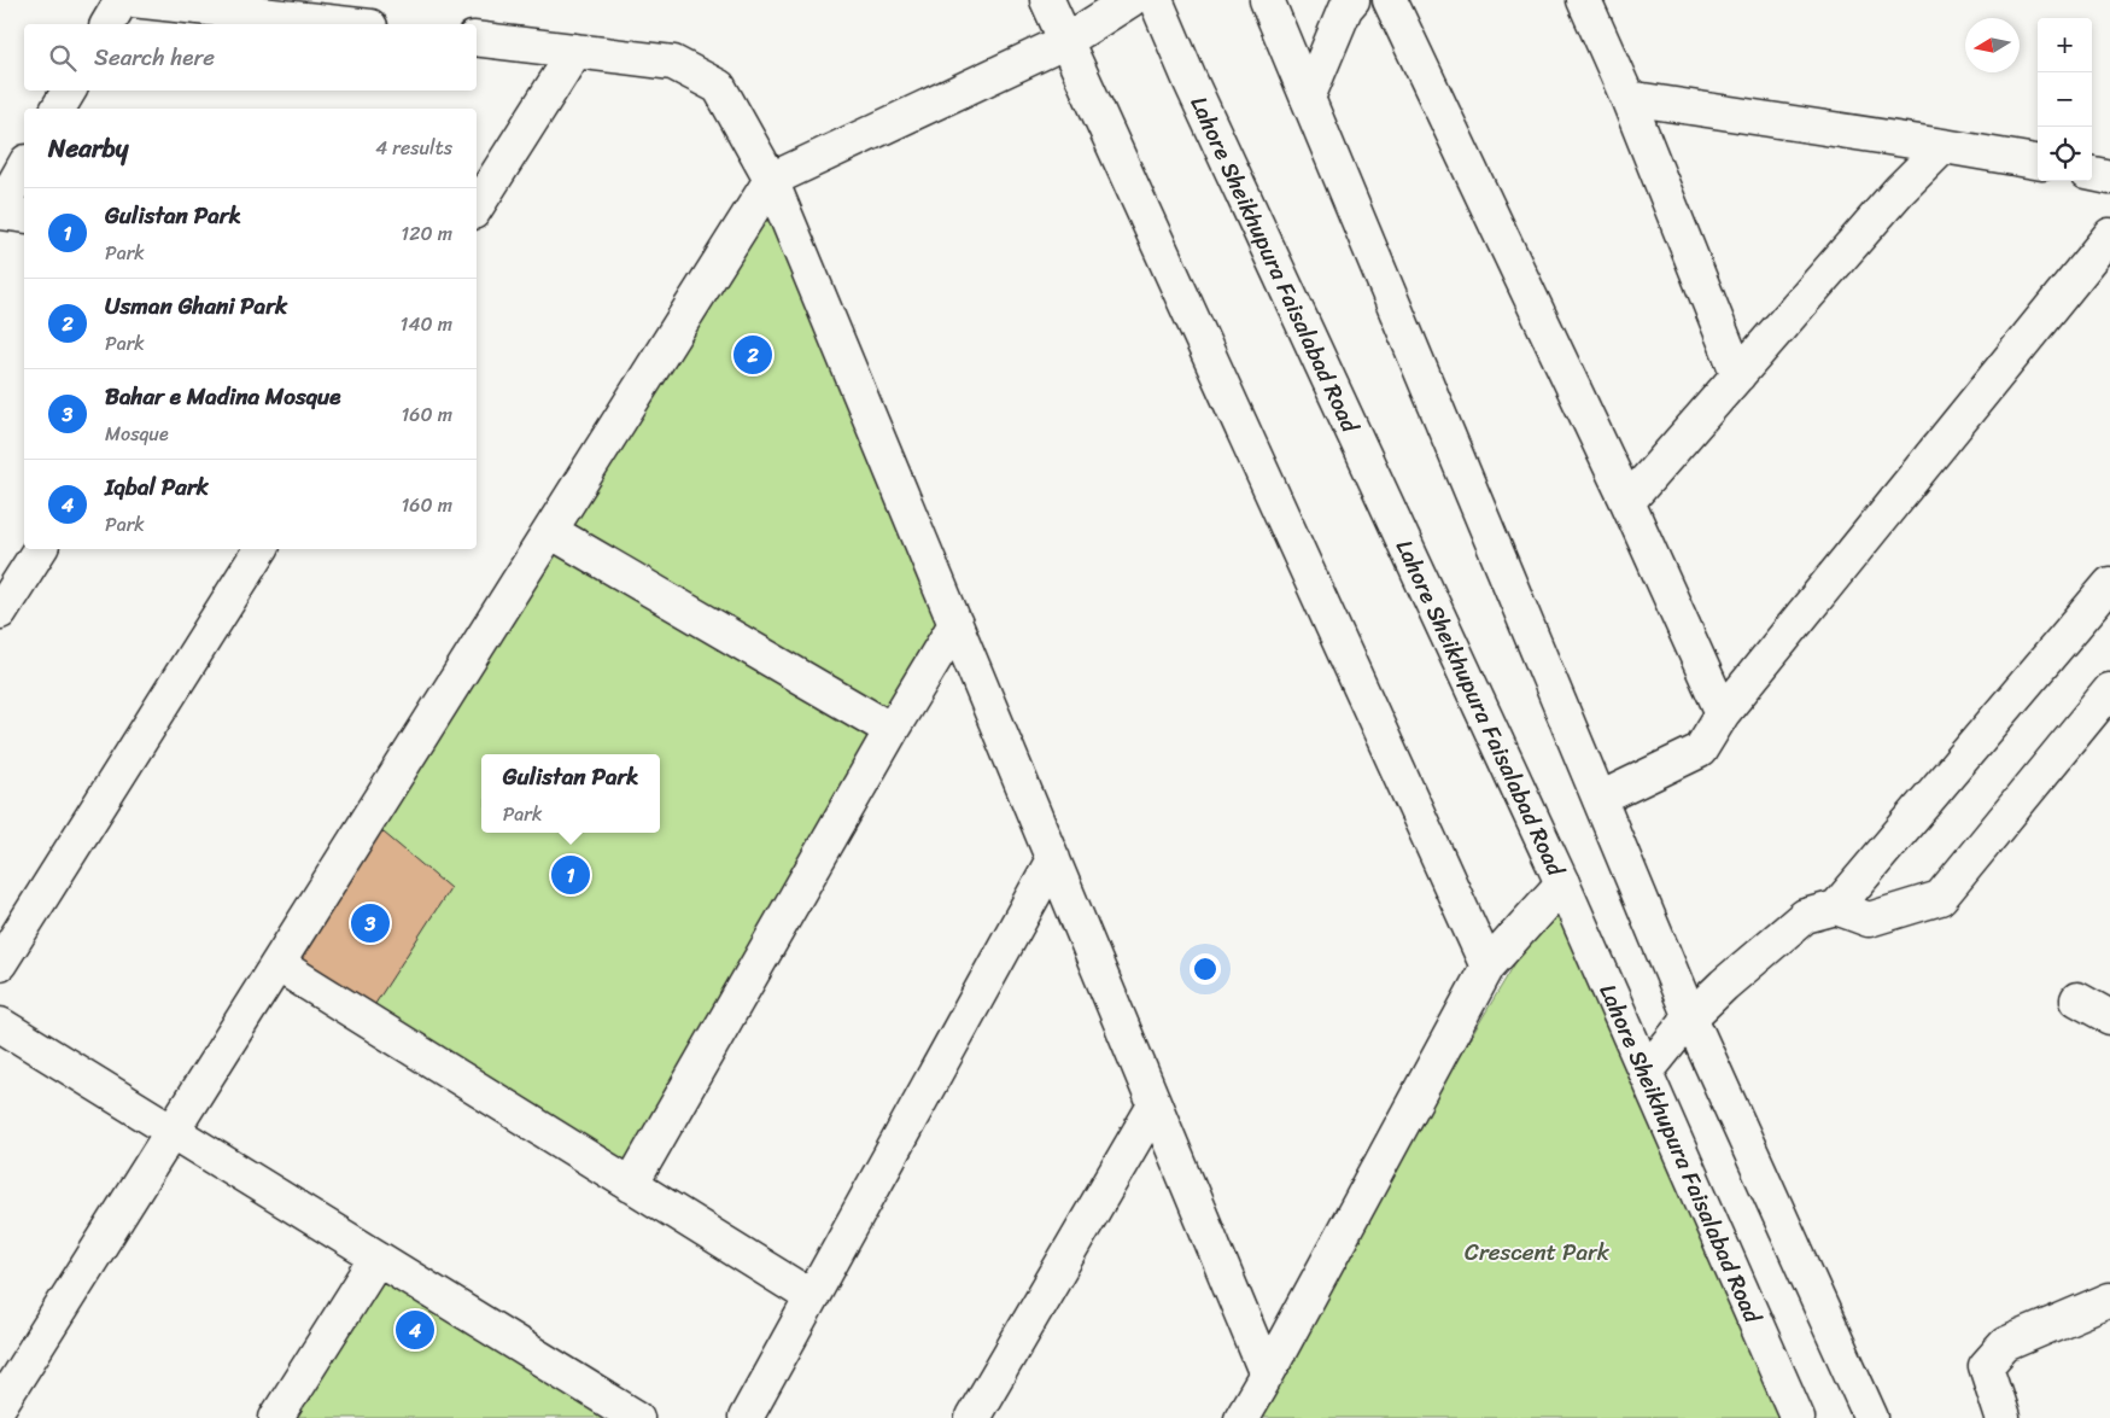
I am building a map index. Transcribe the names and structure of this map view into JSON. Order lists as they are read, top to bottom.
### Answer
{
  "streets": {
    "main road": ["Lahore Sheikhupura Faisalabad Road"]
  },
  "parks": ["Crescent Park"],
  "north": "left",
  "page": {
    "map_buttons": ["+", "−"],
    "search": "Search here",
    "heading": ["Nearby", "4 results"],
    "list": [
      {
        "mark": "1",
        "name": "Gulistan Park",
        "note": "Park",
        "value": "120 m"
      },
      {
        "mark": "2",
        "name": "Usman Ghani Park",
        "note": "Park",
        "value": "140 m"
      },
      {
        "mark": "3",
        "name": "Bahar e Madina Mosque",
        "note": "Mosque",
        "value": "160 m"
      },
      {
        "mark": "4",
        "name": "Iqbal Park",
        "note": "Park",
        "value": "160 m"
      }
    ],
    "pins": [
      "2",
      "1",
      "3",
      "4"
    ],
    "popup": ["Gulistan Park", "Park"]
  }
}
